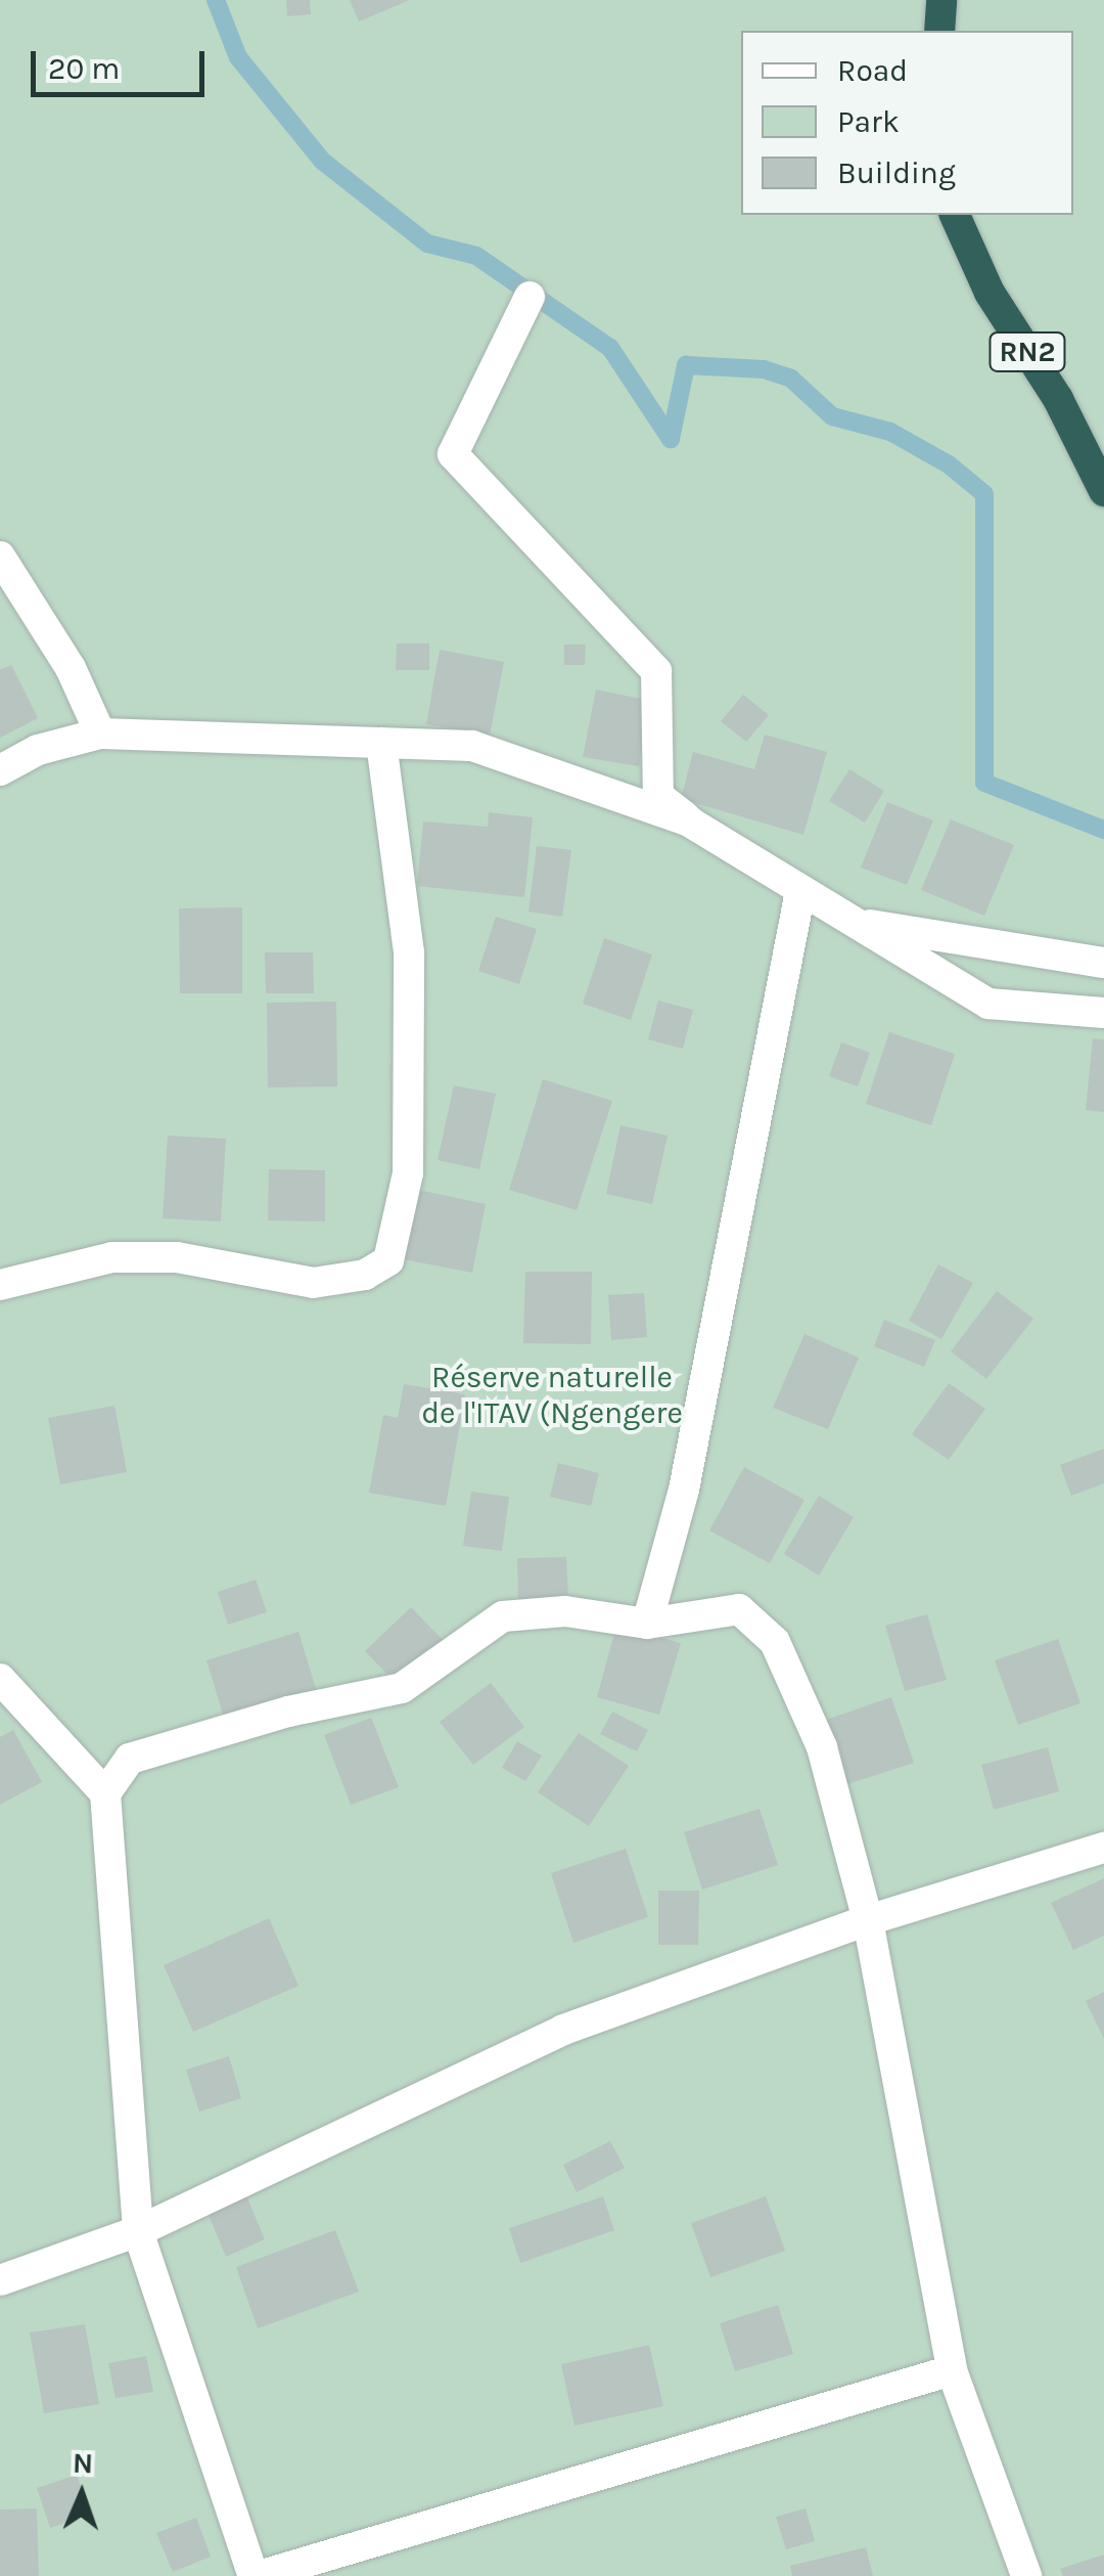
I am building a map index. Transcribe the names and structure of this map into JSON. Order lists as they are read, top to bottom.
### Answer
{
  "streets": {
    "highway": ["RN2"]
  },
  "parks": ["Réserve naturelle de l'ITAV (Ngengere"],
  "legend": ["Road", "Park", "Building"],
  "scale_bar": "20 m",
  "north": "top"
}
